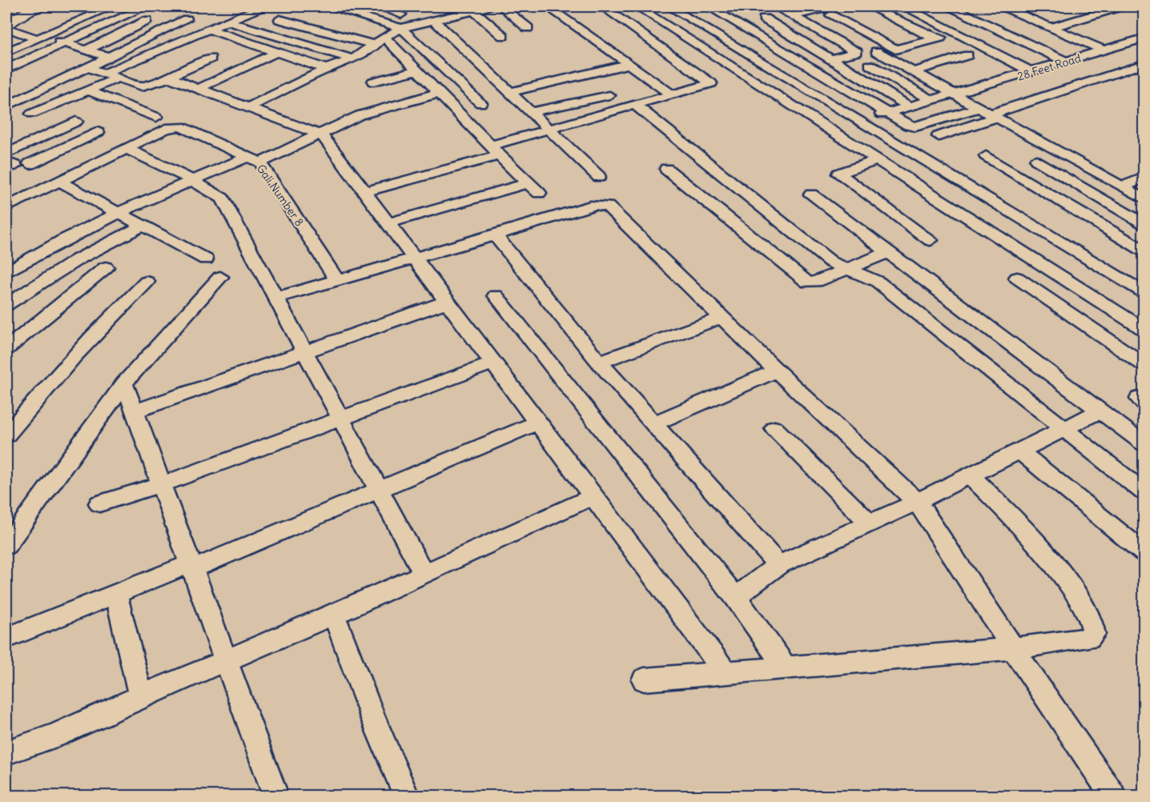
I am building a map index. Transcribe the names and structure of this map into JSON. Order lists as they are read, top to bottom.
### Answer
{
  "streets": {
    "street": ["28 Feet Road", "Gali Number 8"]
  }
}
